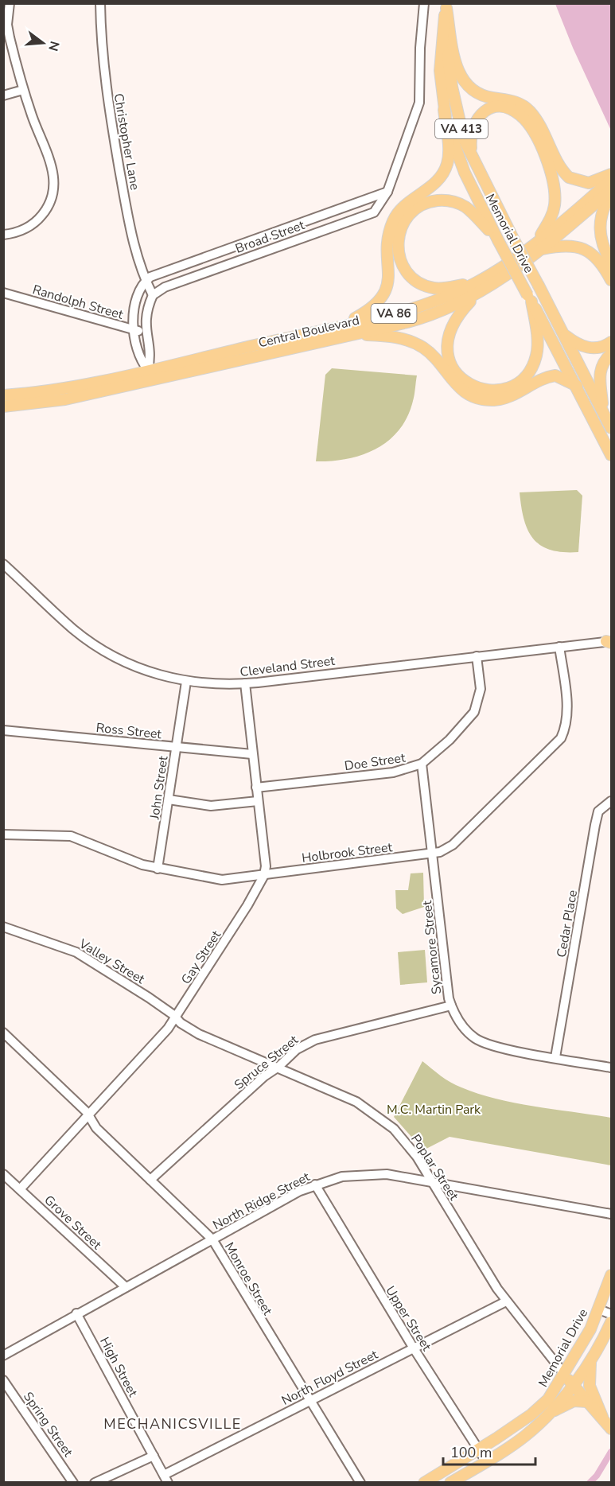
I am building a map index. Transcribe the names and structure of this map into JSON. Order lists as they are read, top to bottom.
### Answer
{
  "streets": {
    "main road": [
      "VA 413",
      "Memorial Drive",
      "VA 86",
      "Central Boulevard"
    ],
    "street": [
      "Christopher Lane",
      "Broad Street",
      "Randolph Street",
      "Cleveland Street",
      "Ross Street",
      "Doe Street",
      "John Street",
      "Holbrook Street",
      "Cedar Place",
      "Sycamore Street",
      "Gay Street",
      "Valley Street",
      "Spruce Street",
      "Poplar Street",
      "North Ridge Street",
      "Grove Street",
      "Monroe Street",
      "Upper Street",
      "High Street",
      "North Floyd Street",
      "Spring Street"
    ]
  },
  "crossings": [
    ["Christopher Lane", "Broad Street"],
    ["Memorial Drive", "Poplar Street"],
    ["Memorial Drive", "Upper Street"],
    ["Cleveland Street", "Doe Street"],
    ["Cleveland Street", "John Street"],
    ["Cleveland Street", "Holbrook Street"],
    ["Cleveland Street", "Gay Street"],
    ["Ross Street", "John Street"],
    ["Ross Street", "Gay Street"],
    ["Doe Street", "Sycamore Street"],
    ["Doe Street", "Gay Street"],
    ["John Street", "Holbrook Street"],
    ["Holbrook Street", "Sycamore Street"],
    ["Holbrook Street", "Gay Street"],
    ["Cedar Place", "Sycamore Street"],
    ["Sycamore Street", "Spruce Street"],
    ["Gay Street", "Valley Street"],
    ["Gay Street", "Poplar Street"],
    ["Gay Street", "Grove Street"],
    ["Gay Street", "Monroe Street"],
    ["Valley Street", "Poplar Street"],
    ["Spruce Street", "Poplar Street"],
    ["Spruce Street", "Monroe Street"],
    ["Poplar Street", "North Ridge Street"],
    ["Poplar Street", "North Floyd Street"],
    ["North Ridge Street", "Grove Street"],
    ["North Ridge Street", "Monroe Street"],
    ["North Ridge Street", "Upper Street"],
    ["North Ridge Street", "High Street"],
    ["Monroe Street", "North Floyd Street"],
    ["Upper Street", "North Floyd Street"],
    ["High Street", "North Floyd Street"]
  ],
  "districts": ["MECHANICSVILLE"],
  "parks": ["M.C. Martin Park"],
  "scale_bar": "100 m",
  "north": "right"
}
